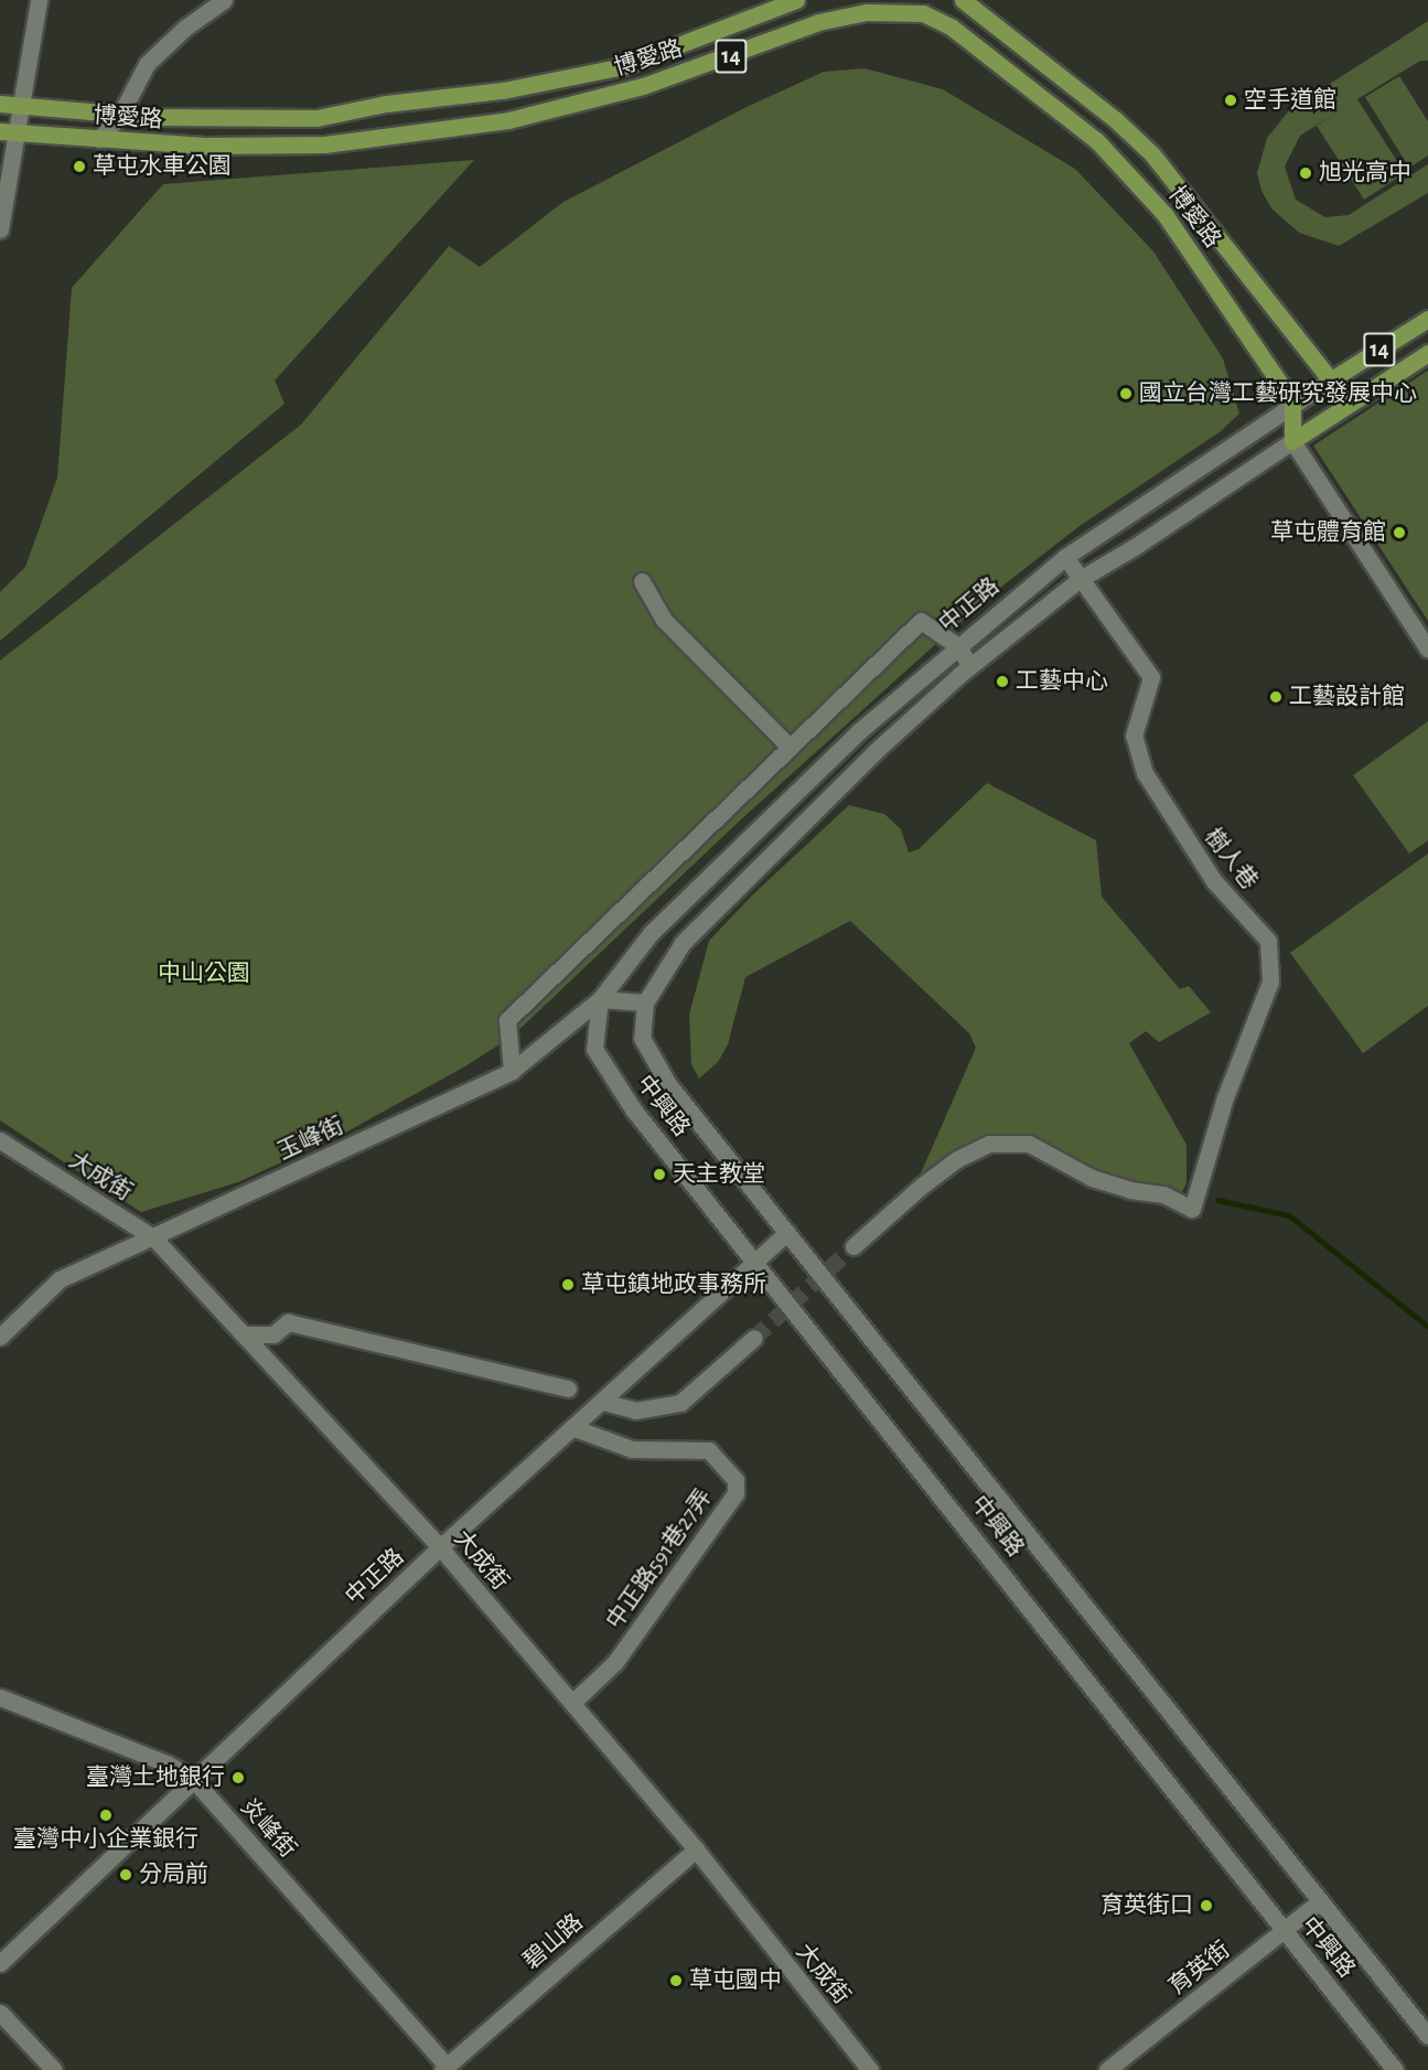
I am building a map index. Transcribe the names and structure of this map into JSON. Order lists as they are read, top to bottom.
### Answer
{
  "streets": {
    "main road": ["14", "博愛路", "中正路"],
    "street": [
      "樹人巷",
      "中興路",
      "玉峰街",
      "大成街",
      "中正路591巷27弄",
      "炎峰街",
      "碧山路",
      "育英街"
    ]
  },
  "crossings": [
    ["博愛路", "中正路"],
    ["中正路", "樹人巷"],
    ["中正路", "中興路"],
    ["中正路", "玉峰街"],
    ["中正路", "大成街"],
    ["中正路", "中正路591巷27弄"],
    ["中正路", "炎峰街"],
    ["中興路", "玉峰街"],
    ["中興路", "育英街"],
    ["玉峰街", "大成街"],
    ["大成街", "中正路591巷27弄"],
    ["大成街", "碧山路"],
    ["炎峰街", "碧山路"]
  ],
  "parks": ["中山公園"],
  "places": [
    "空手道館",
    "草屯水車公園",
    "旭光高中",
    "國立台灣工藝研究發展中心",
    "草屯體育館",
    "工藝中心",
    "工藝設計館",
    "天主教堂",
    "草屯鎮地政事務所",
    "臺灣土地銀行",
    "臺灣中小企業銀行",
    "分局前",
    "育英街口",
    "草屯國中"
  ]
}
